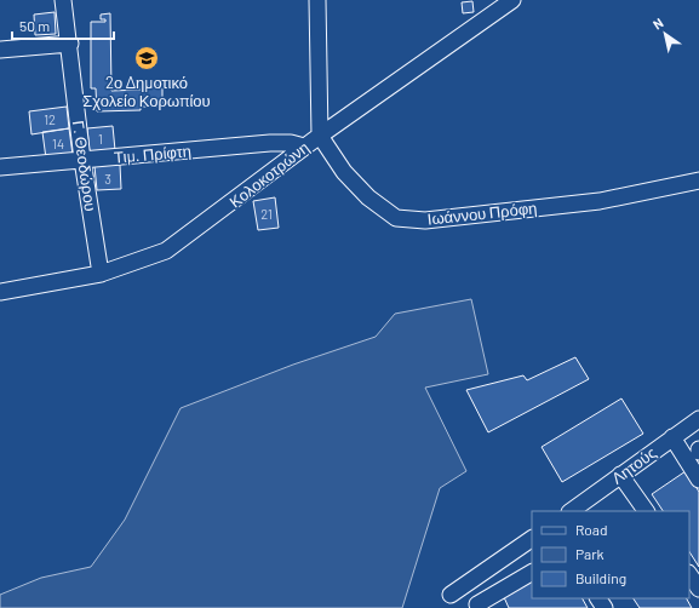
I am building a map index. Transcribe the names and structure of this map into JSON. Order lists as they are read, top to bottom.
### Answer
{
  "streets": {
    "street": [
      "Τιμ. Πρίφτη",
      "Γ. Θεοδώρου",
      "Κολοκοτρώνη",
      "Ιωάννου Πρόφη",
      "Λητούς"
    ]
  },
  "crossings": [
    ["Τιμ. Πρίφτη", "Γ. Θεοδώρου"],
    ["Τιμ. Πρίφτη", "Κολοκοτρώνη"],
    ["Γ. Θεοδώρου", "Κολοκοτρώνη"],
    ["Κολοκοτρώνη", "Ιωάννου Πρόφη"]
  ],
  "places": {
    "school or university": ["2ο Δημοτικό Σχολείο Κορωπίου"]
  },
  "house_numbers": [
    "12",
    "1",
    "14",
    "3",
    "21"
  ],
  "legend": ["Road", "Park", "Building"],
  "scale_bar": "50 m",
  "north": "top left"
}
